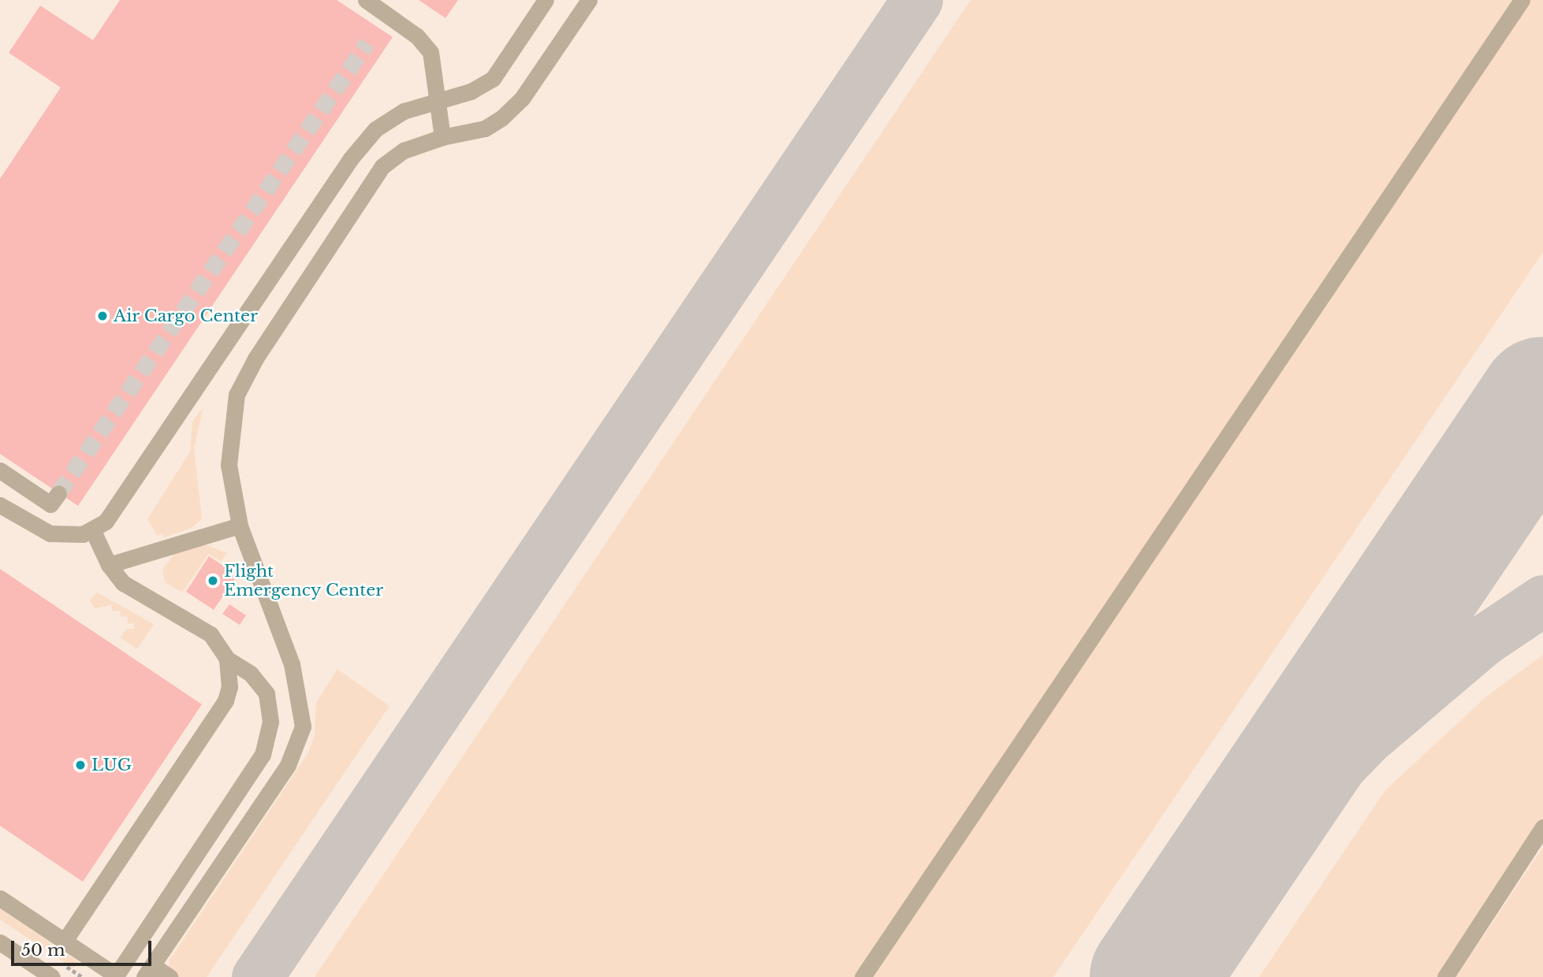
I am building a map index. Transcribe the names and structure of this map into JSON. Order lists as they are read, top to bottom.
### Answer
{
  "places": ["Air Cargo Center", "Flight Emergency Center", "LUG"],
  "scale_bar": "50 m"
}
